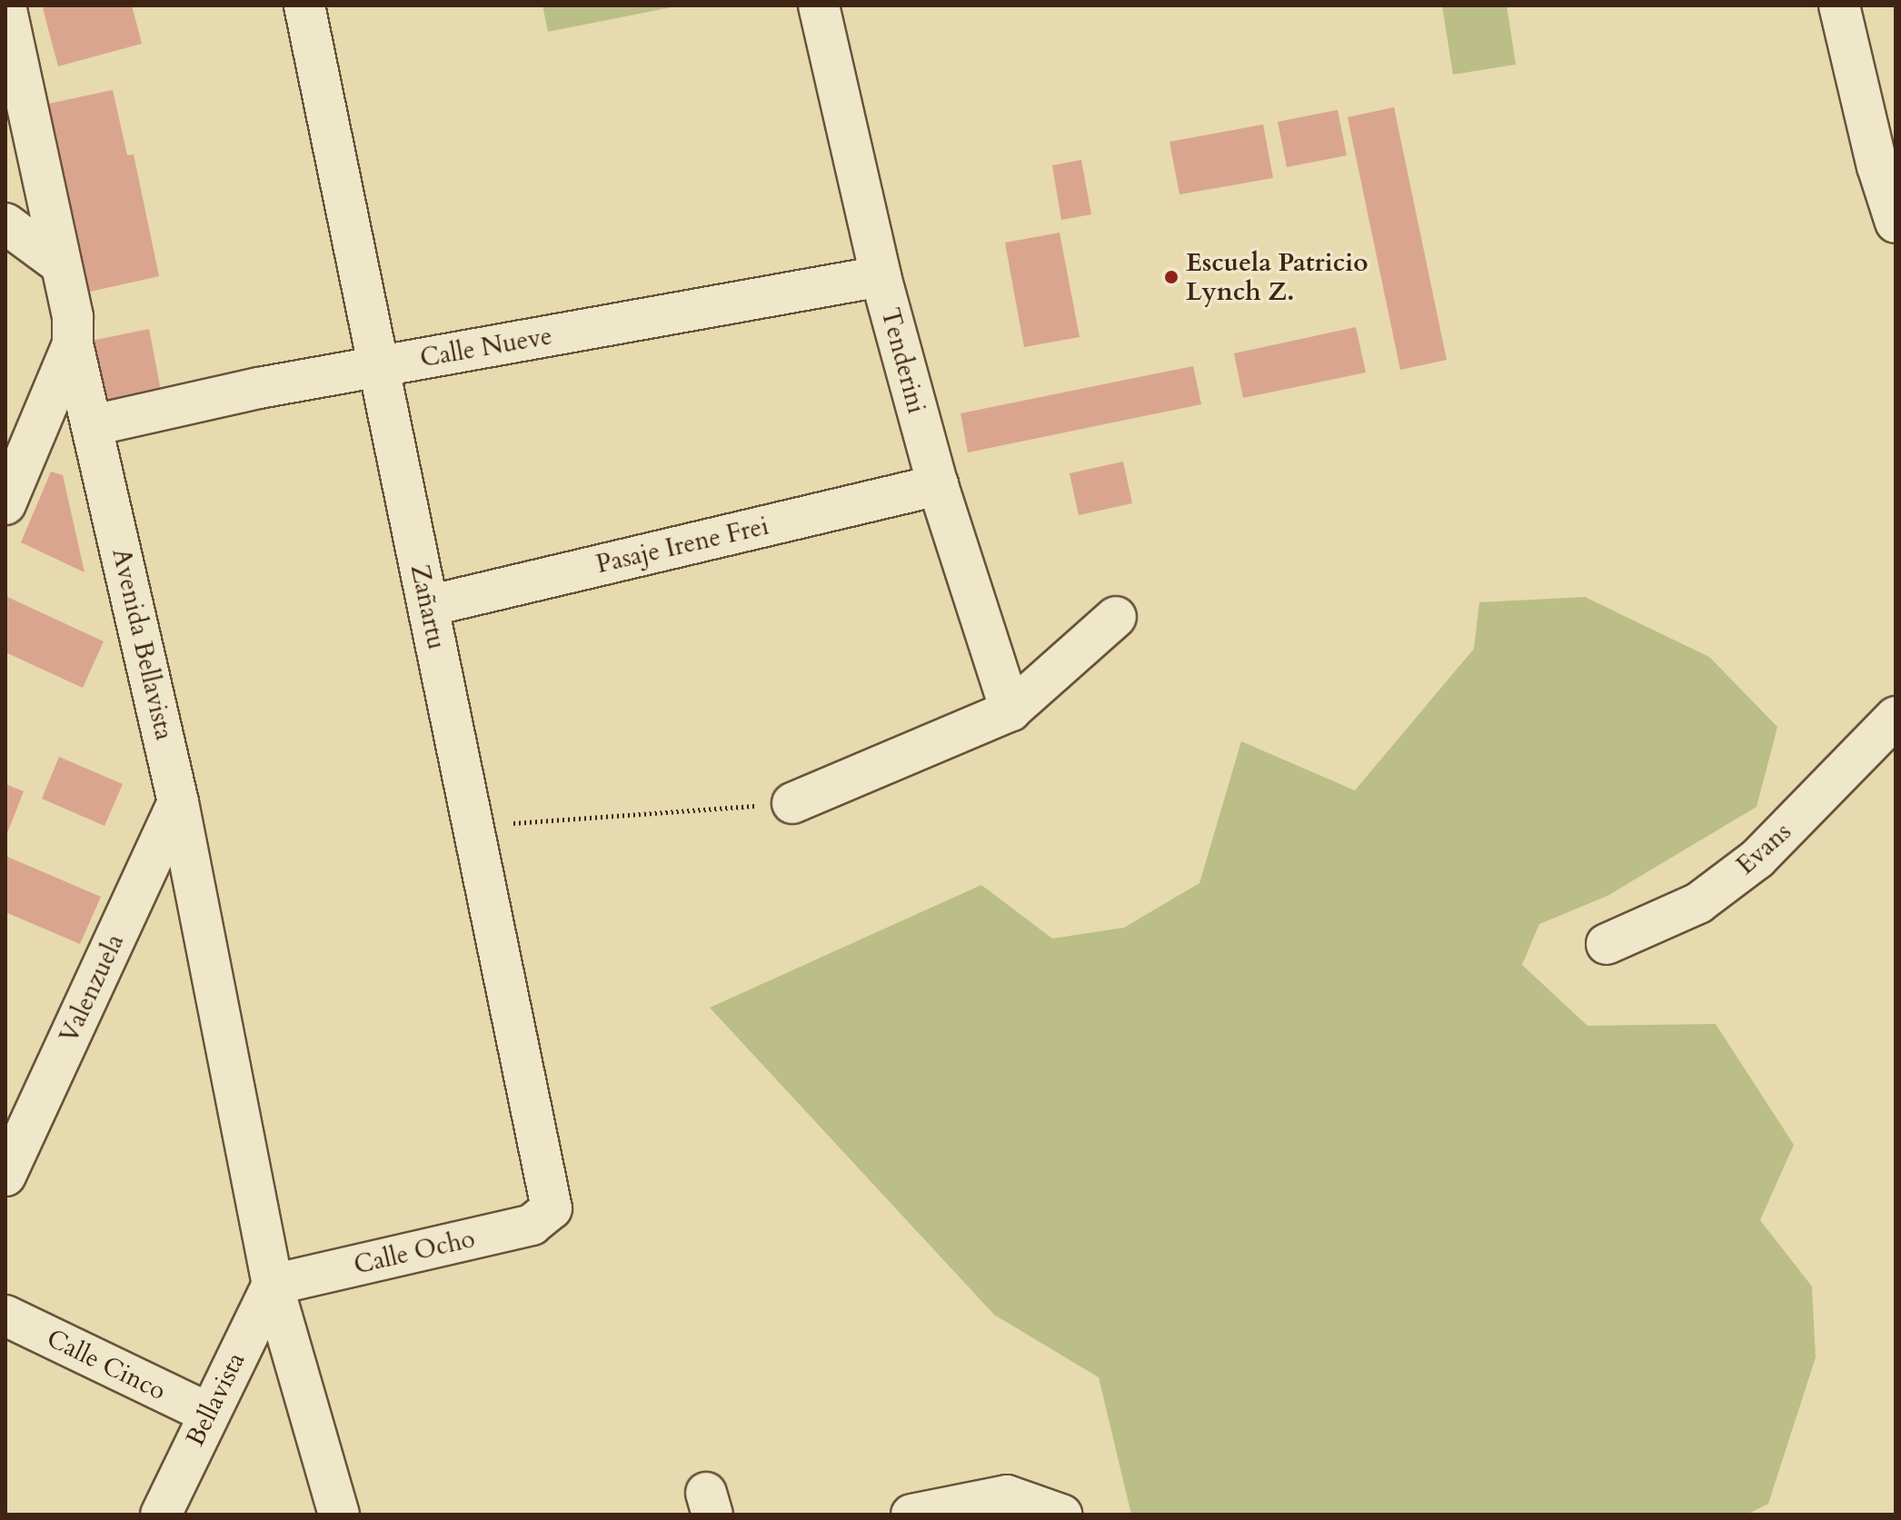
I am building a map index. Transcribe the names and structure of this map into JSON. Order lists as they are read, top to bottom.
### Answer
{
  "streets": {
    "street": [
      "Calle Nueve",
      "Tenderini",
      "Pasaje Irene Frei",
      "Zañartu",
      "Avenida Bellavista",
      "Evans",
      "Valenzuela",
      "Calle Ocho",
      "Calle Cinco",
      "Bellavista"
    ]
  },
  "crossings": [
    ["Calle Nueve", "Tenderini"],
    ["Calle Nueve", "Zañartu"],
    ["Calle Nueve", "Avenida Bellavista"],
    ["Tenderini", "Pasaje Irene Frei"],
    ["Pasaje Irene Frei", "Zañartu"],
    ["Zañartu", "Calle Ocho"],
    ["Avenida Bellavista", "Valenzuela"],
    ["Avenida Bellavista", "Calle Ocho"],
    ["Avenida Bellavista", "Bellavista"],
    ["Calle Ocho", "Bellavista"],
    ["Calle Cinco", "Bellavista"]
  ],
  "places": ["Escuela Patricio Lynch Z."]
}
